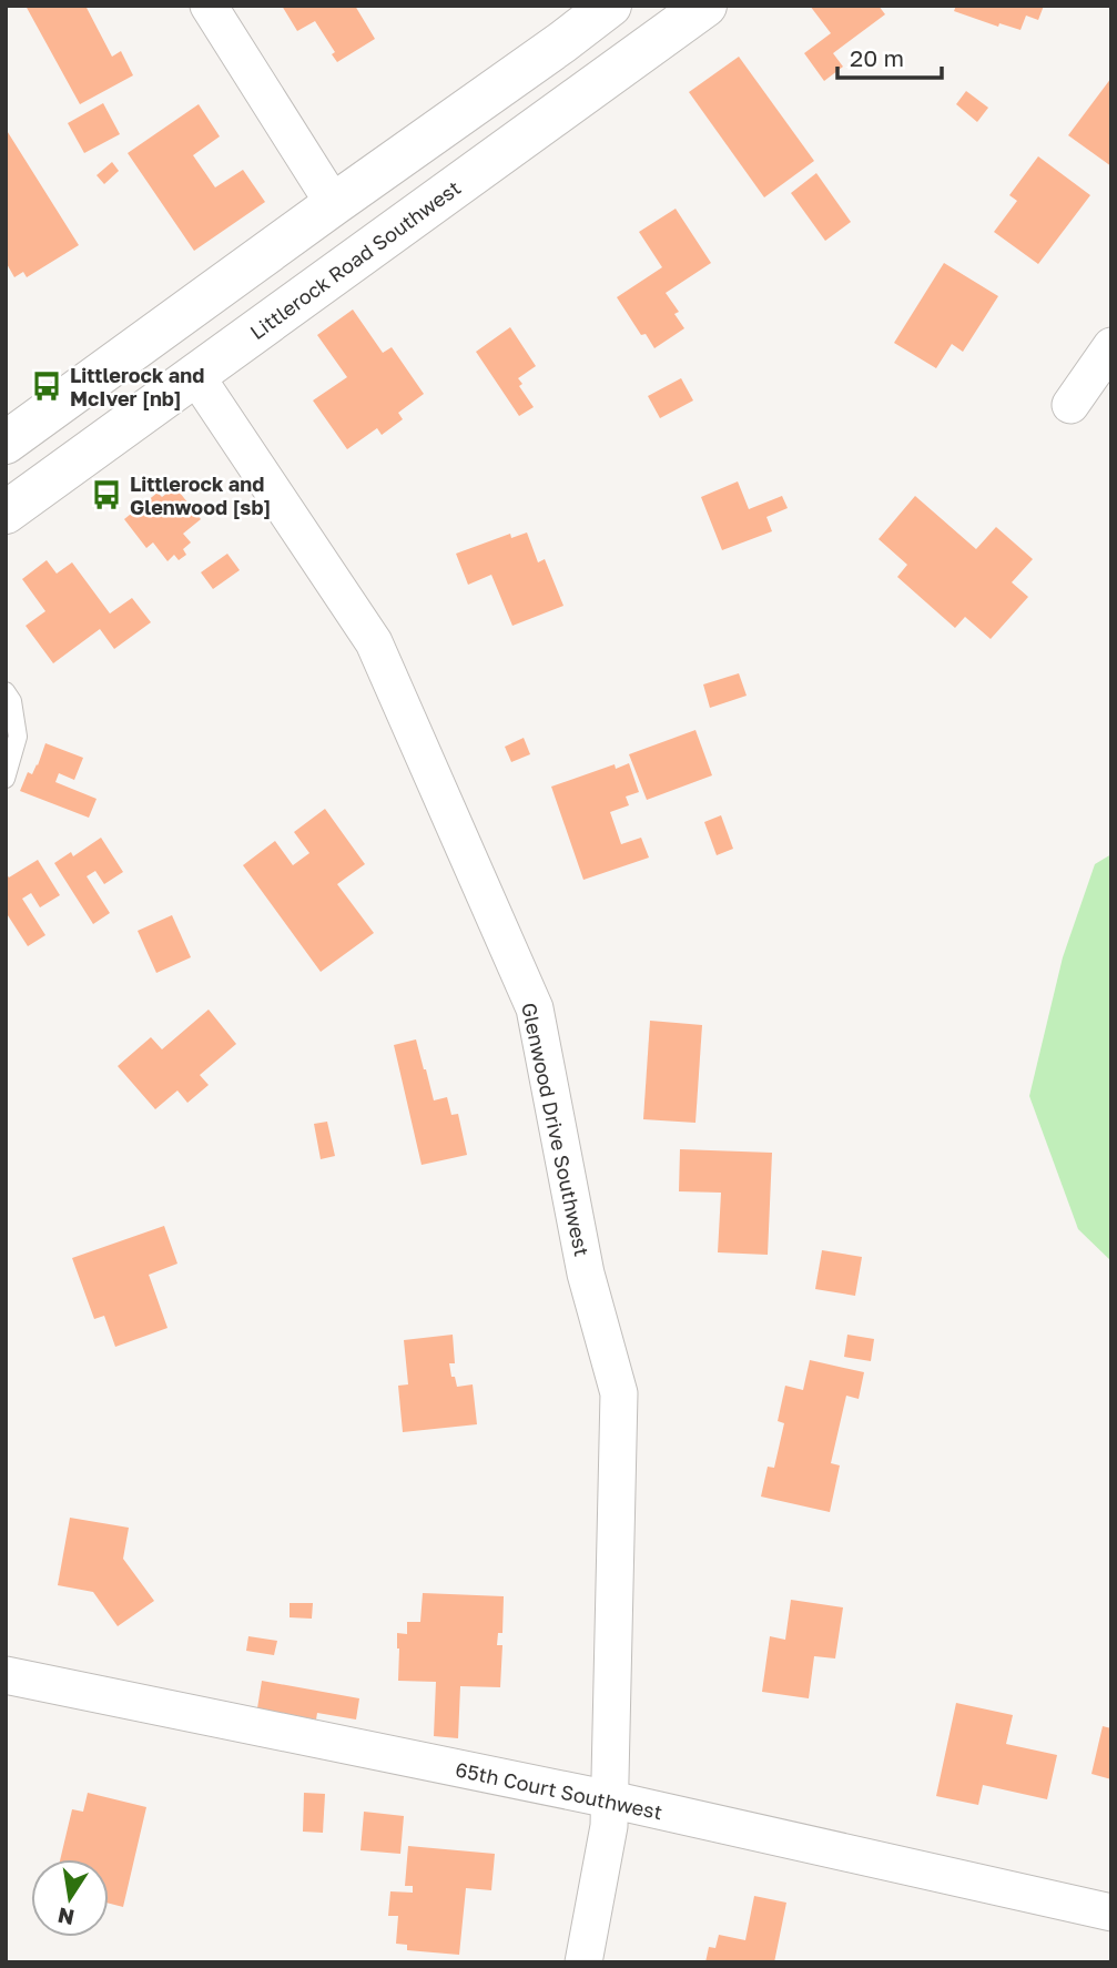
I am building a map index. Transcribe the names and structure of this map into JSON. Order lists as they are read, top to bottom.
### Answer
{
  "streets": {
    "main road": ["Littlerock Road Southwest"],
    "street": ["Glenwood Drive Southwest", "65th Court Southwest"]
  },
  "crossings": [
    ["Littlerock Road Southwest", "Glenwood Drive Southwest"],
    ["Glenwood Drive Southwest", "65th Court Southwest"]
  ],
  "places": {
    "bus stop": ["Littlerock and McIver [nb]", "Littlerock and Glenwood [sb]"]
  },
  "scale_bar": "20 m",
  "north": "bottom"
}
